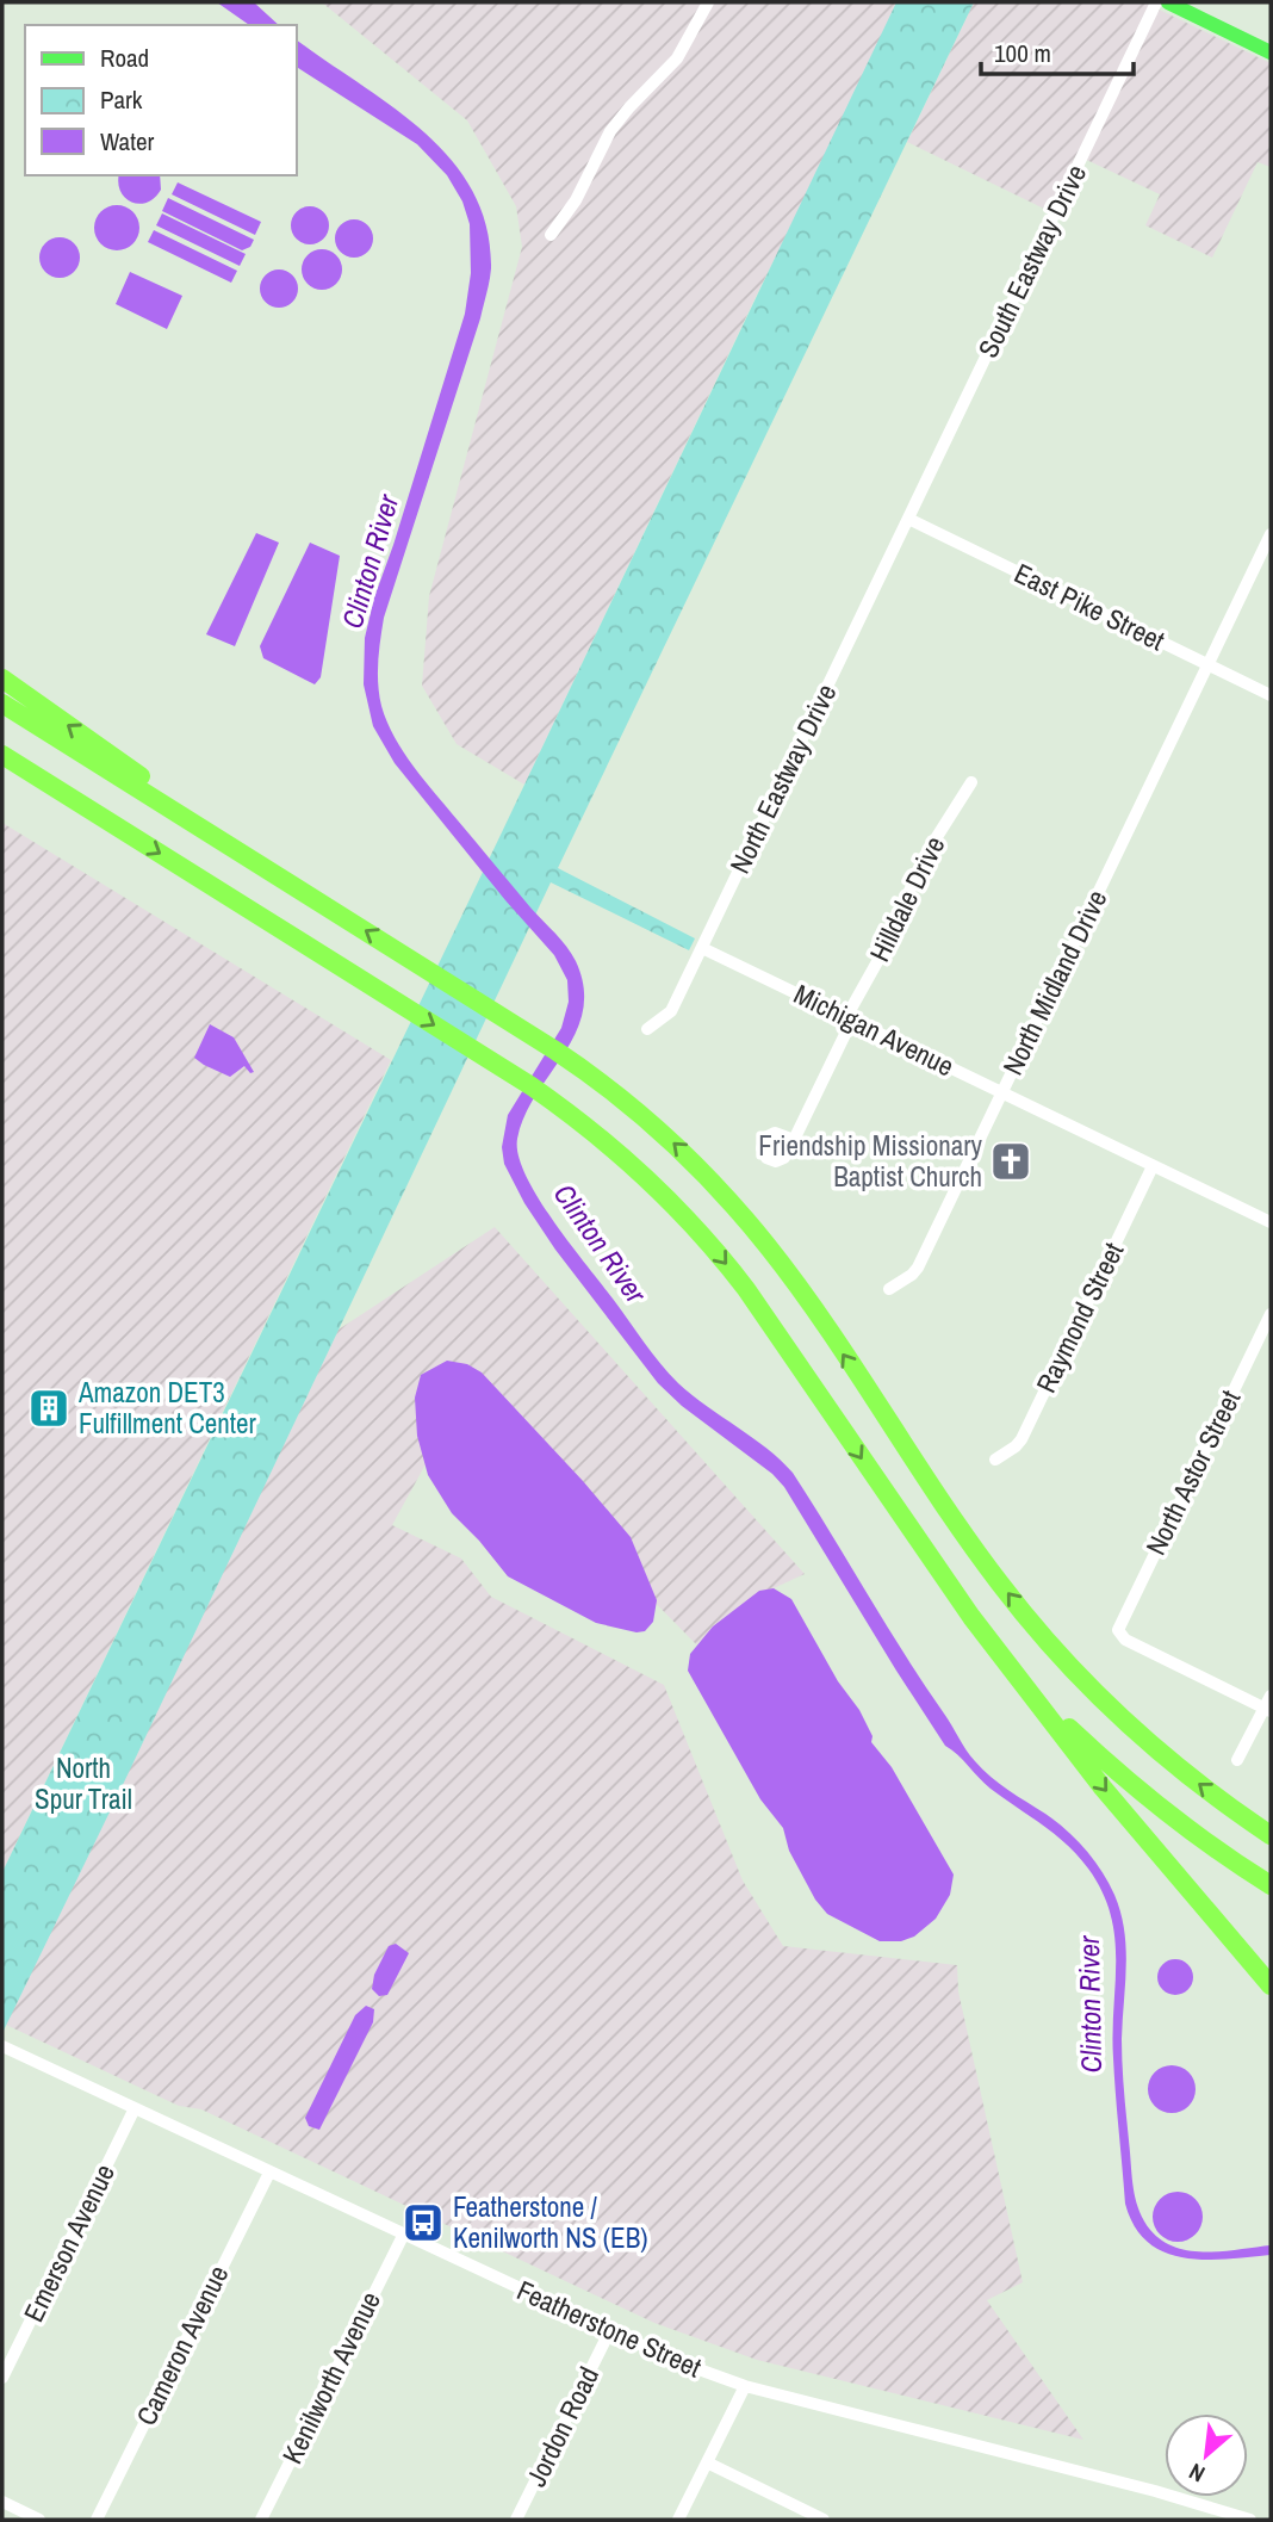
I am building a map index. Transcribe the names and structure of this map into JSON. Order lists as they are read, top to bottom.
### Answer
{
  "streets": {
    "street": [
      "South Eastway Drive",
      "East Pike Street",
      "North Eastway Drive",
      "Hilldale Drive",
      "North Midland Drive",
      "Michigan Avenue",
      "Raymond Street",
      "North Astor Street",
      "Emerson Avenue",
      "Featherstone Street",
      "Cameron Avenue",
      "Kenilworth Avenue",
      "Jordon Road"
    ]
  },
  "crossings": [
    ["South Eastway Drive", "East Pike Street"],
    ["South Eastway Drive", "North Eastway Drive"],
    ["East Pike Street", "North Eastway Drive"],
    ["East Pike Street", "North Midland Drive"],
    ["North Eastway Drive", "Michigan Avenue"],
    ["Hilldale Drive", "Michigan Avenue"],
    ["North Midland Drive", "Michigan Avenue"],
    ["Michigan Avenue", "Raymond Street"],
    ["Emerson Avenue", "Featherstone Street"],
    ["Featherstone Street", "Cameron Avenue"],
    ["Featherstone Street", "Kenilworth Avenue"],
    ["Featherstone Street", "Jordon Road"]
  ],
  "water": ["Clinton River"],
  "parks": ["North Spur Trail"],
  "places": {
    "church": ["Friendship Missionary Baptist Church"],
    "building": ["Amazon DET3 Fulfillment Center"],
    "bus stop": ["Featherstone / Kenilworth NS (EB)"]
  },
  "legend": ["Road", "Park", "Water"],
  "scale_bar": "100 m",
  "north": "bottom left"
}
